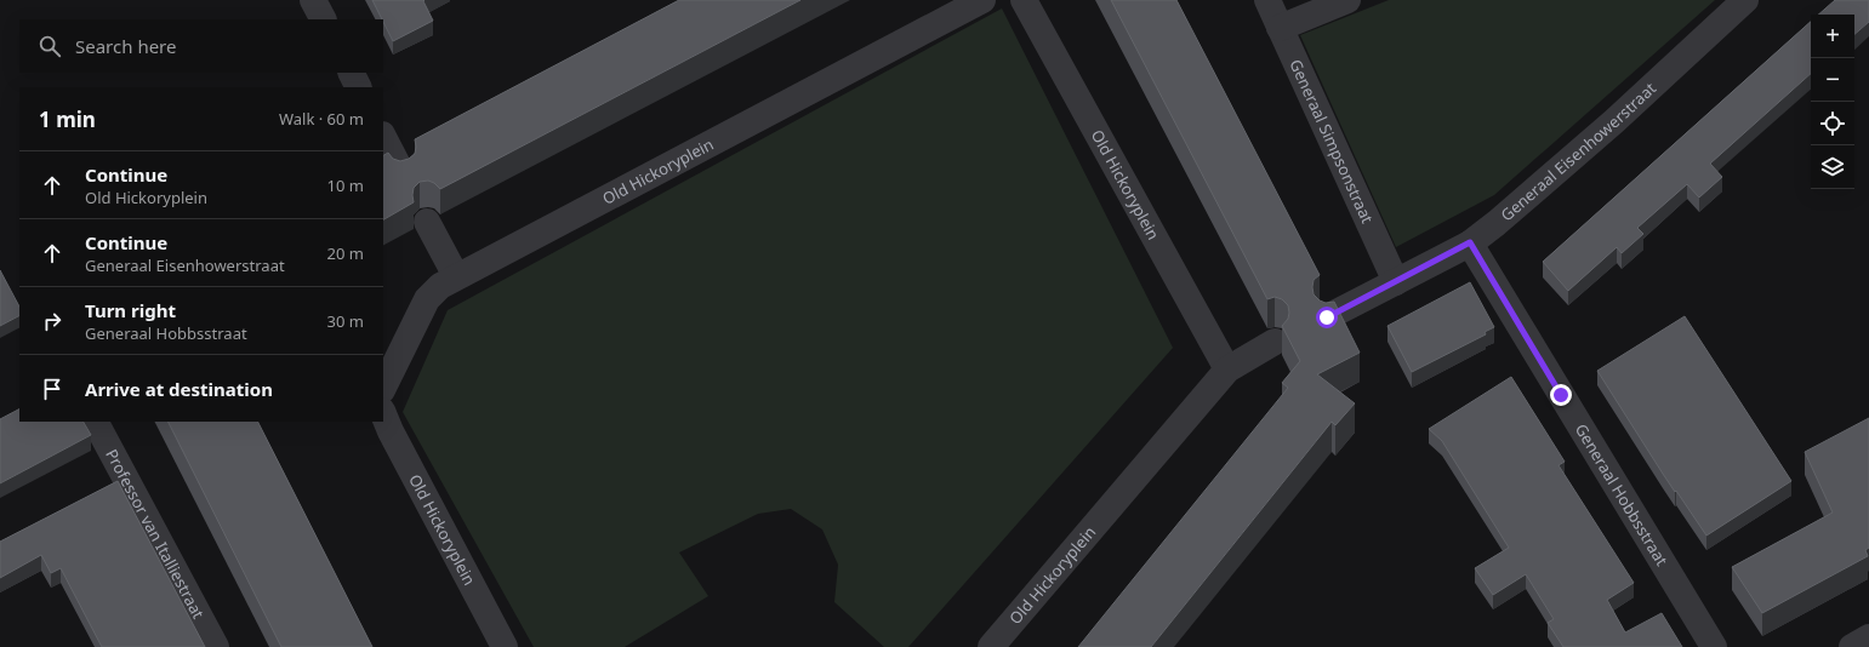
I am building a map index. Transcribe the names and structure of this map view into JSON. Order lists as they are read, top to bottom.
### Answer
{
  "streets": {
    "street": [
      "Generaal Simpsonstraat",
      "Generaal Eisenhowerstraat",
      "Old Hickoryplein",
      "Generaal Hobbsstraat",
      "Professor van Italliestraat"
    ]
  },
  "crossings": [
    ["Generaal Simpsonstraat", "Generaal Eisenhowerstraat"],
    ["Generaal Eisenhowerstraat", "Generaal Hobbsstraat"]
  ],
  "page": {
    "map_buttons": ["+", "−"],
    "search": "Search here",
    "heading": ["1 min", "Walk · 60 m"],
    "list": [
      ["Continue", "Old Hickoryplein", "10 m"],
      ["Continue", "Generaal Eisenhowerstraat", "20 m"],
      ["Turn right", "Generaal Hobbsstraat", "30 m"],
      "Arrive at destination"
    ]
  }
}
